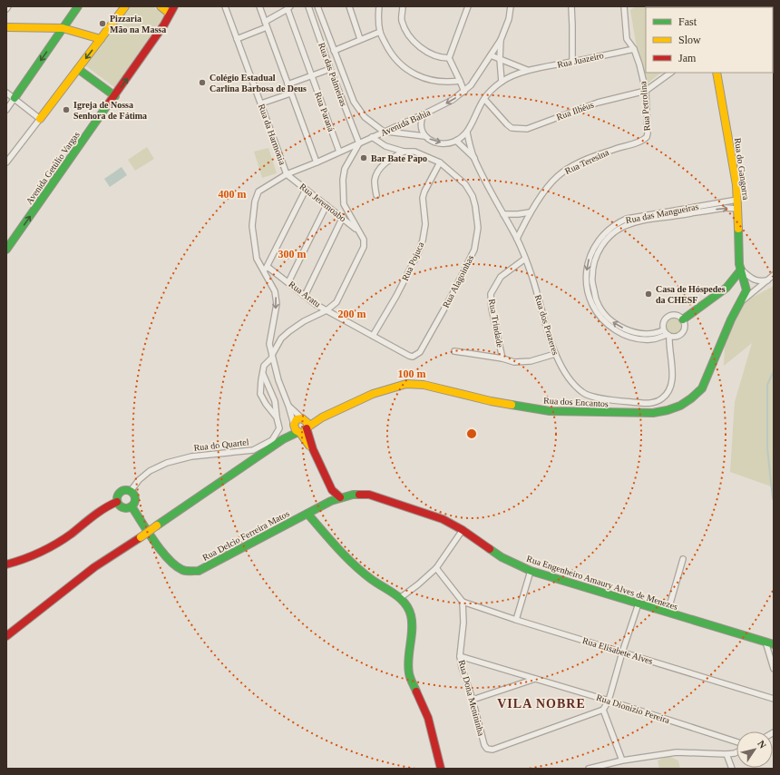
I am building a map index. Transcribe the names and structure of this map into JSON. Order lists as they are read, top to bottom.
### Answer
{
  "streets": {
    "street": [
      "Rua Juazeiro",
      "Rua das Palmeiras",
      "Rua Petrolina",
      "Rua Ilhéus",
      "Rua Paraná",
      "Avenida Bahia",
      "Rua da Harmonia",
      "Rua Teresina",
      "Avenida Getúlio Vargas",
      "Rua do Gangorra",
      "Rua Jeremoabo",
      "Rua das Mangueiras",
      "Rua Pojuca",
      "Rua Alagoinhas",
      "Rua Aratu",
      "Rua Trindade",
      "Rua dos Prazeres",
      "Rua dos Encantos",
      "Rua do Quartel",
      "Rua Delcio Ferreira Matos",
      "Rua Engenheiro Amaury Alves de Menezes",
      "Rua Elisabete Alves",
      "Rua Dona Menininha",
      "Rua Dionizio Pereira"
    ]
  },
  "crossings": [
    ["Rua Juazeiro", "Rua Petrolina"],
    ["Rua Juazeiro", "Rua Ilhéus"],
    ["Rua Juazeiro", "Avenida Bahia"],
    ["Rua Juazeiro", "Rua dos Prazeres"],
    ["Rua das Palmeiras", "Avenida Bahia"],
    ["Rua Petrolina", "Rua Ilhéus"],
    ["Rua Petrolina", "Rua Teresina"],
    ["Rua Paraná", "Avenida Bahia"],
    ["Avenida Bahia", "Rua da Harmonia"],
    ["Avenida Bahia", "Rua Jeremoabo"],
    ["Avenida Bahia", "Rua Alagoinhas"],
    ["Rua da Harmonia", "Rua Jeremoabo"],
    ["Rua da Harmonia", "Rua Aratu"],
    ["Rua da Harmonia", "Rua dos Encantos"],
    ["Rua da Harmonia", "Rua do Quartel"],
    ["Rua Teresina", "Rua dos Prazeres"],
    ["Rua do Gangorra", "Rua das Mangueiras"],
    ["Rua do Gangorra", "Rua dos Encantos"],
    ["Rua das Mangueiras", "Rua dos Prazeres"],
    ["Rua Pojuca", "Rua Alagoinhas"],
    ["Rua Pojuca", "Rua Aratu"],
    ["Rua Alagoinhas", "Rua Aratu"],
    ["Rua Trindade", "Rua dos Prazeres"],
    ["Rua dos Encantos", "Rua do Quartel"],
    ["Rua do Quartel", "Rua Delcio Ferreira Matos"],
    ["Rua Delcio Ferreira Matos", "Rua Engenheiro Amaury Alves de Menezes"],
    ["Rua Elisabete Alves", "Rua Dona Menininha"],
    ["Rua Dona Menininha", "Rua Dionizio Pereira"]
  ],
  "districts": ["VILA NOBRE"],
  "places": [
    "Pizzaria Mão na Massa",
    "Colégio Estadual Carlina Barbosa de Deus",
    "Igreja de Nossa Senhora de Fátima",
    "Bar Bate Papo",
    "Casa de Hóspedes da CHESF"
  ],
  "legend": ["Fast", "Slow", "Jam"],
  "north": "top right",
  "rings": [
    "400 m",
    "300 m",
    "200 m",
    "100 m"
  ]
}
